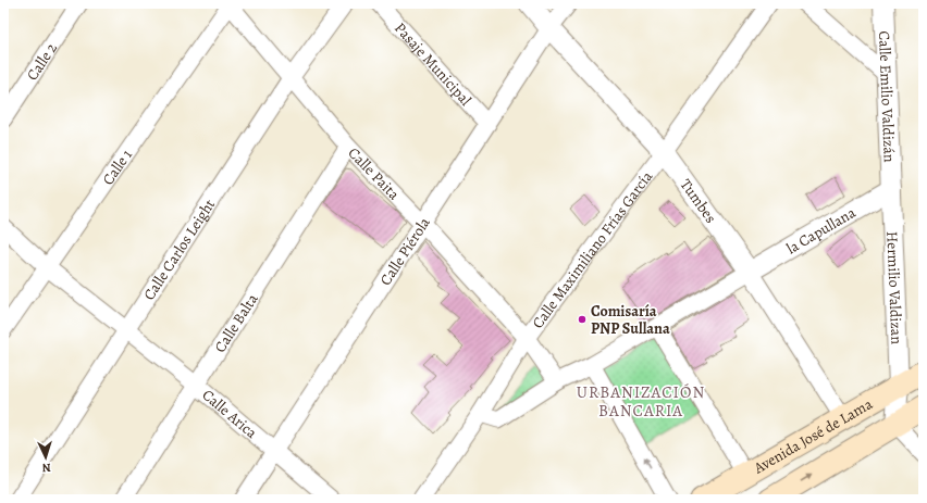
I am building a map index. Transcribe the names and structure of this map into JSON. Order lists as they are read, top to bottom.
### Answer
{
  "streets": {
    "main road": ["Avenida José de Lama"],
    "street": [
      "Calle 2",
      "Pasaje Municipal",
      "Calle Emilio Valdizán",
      "Calle 1",
      "Calle Paita",
      "Tumbes",
      "la Capullana",
      "Calle Carlos Leight",
      "Calle Maximiliano Frías García",
      "Calle Piérola",
      "Hermilio Valdizan",
      "Calle Balta",
      "Calle Arica"
    ]
  },
  "crossings": [
    ["Pasaje Municipal", "Calle Piérola"],
    ["Calle Emilio Valdizán", "la Capullana"],
    ["Calle Emilio Valdizán", "Hermilio Valdizan"],
    ["Calle 1", "Calle Paita"],
    ["Calle 1", "Calle Arica"],
    ["Calle Paita", "Calle Carlos Leight"],
    ["Calle Paita", "Calle Maximiliano Frías García"],
    ["Calle Paita", "Calle Piérola"],
    ["Calle Paita", "Calle Balta"],
    ["Tumbes", "la Capullana"],
    ["Tumbes", "Calle Maximiliano Frías García"],
    ["Tumbes", "Calle Piérola"],
    ["Tumbes", "Avenida José de Lama"],
    ["la Capullana", "Hermilio Valdizan"],
    ["Calle Carlos Leight", "Calle Arica"],
    ["Calle Piérola", "Calle Arica"],
    ["Hermilio Valdizan", "Avenida José de Lama"],
    ["Calle Balta", "Calle Arica"]
  ],
  "districts": ["URBANIZACIÓN BANCARIA"],
  "places": ["Comisaría PNP Sullana"],
  "north": "bottom"
}
